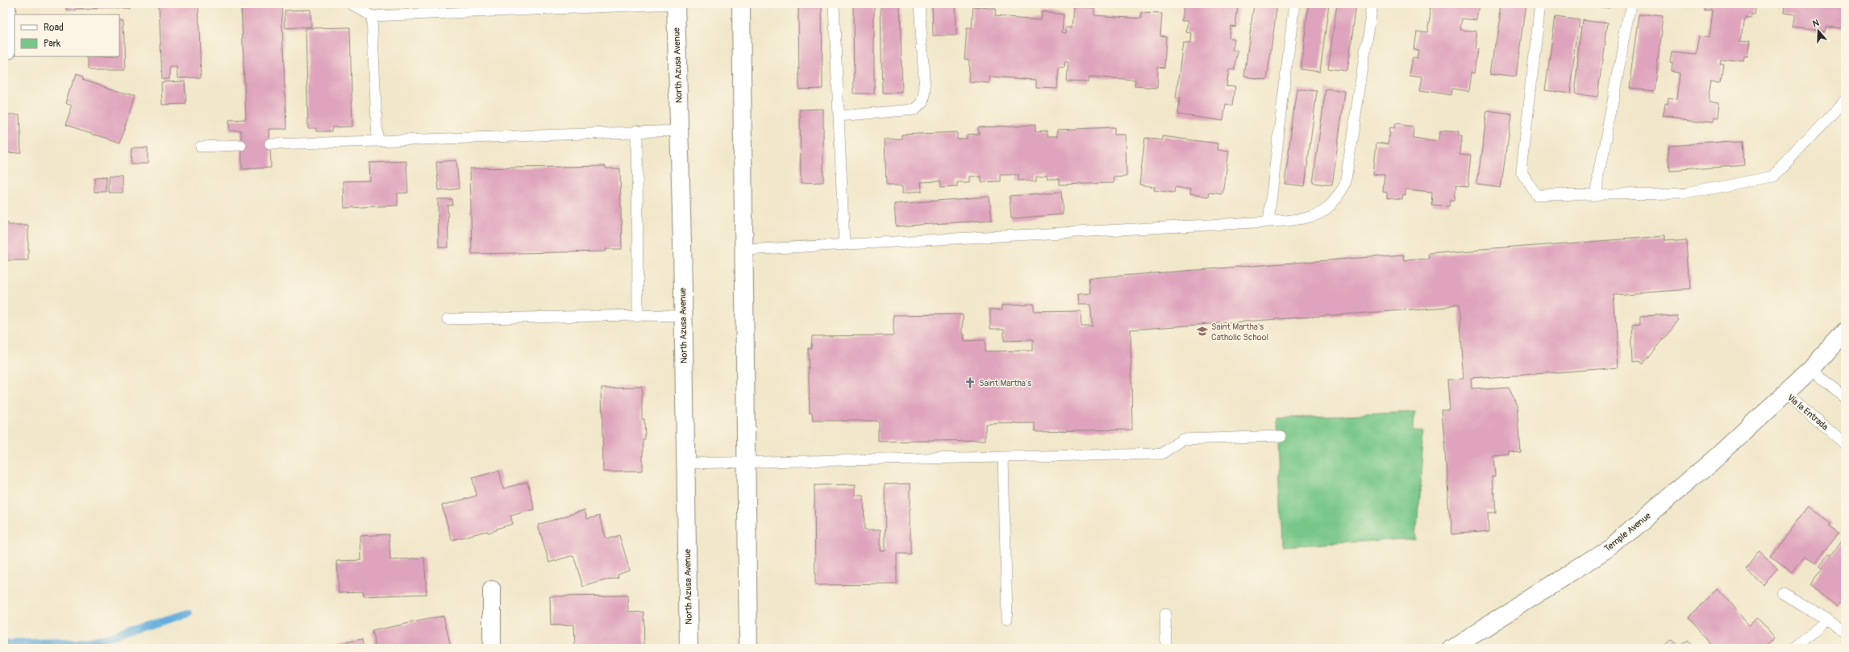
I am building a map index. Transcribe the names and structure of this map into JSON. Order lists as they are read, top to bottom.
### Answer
{
  "streets": {
    "main road": ["North Azusa Avenue", "Temple Avenue"],
    "lane": ["Via la Entrada"]
  },
  "crossings": [
    ["Via la Entrada", "Temple Avenue"]
  ],
  "places": {
    "school or university": ["Saint Martha's Catholic School"],
    "church": ["Saint Martha's"]
  },
  "legend": ["Road", "Park"],
  "north": "top"
}
